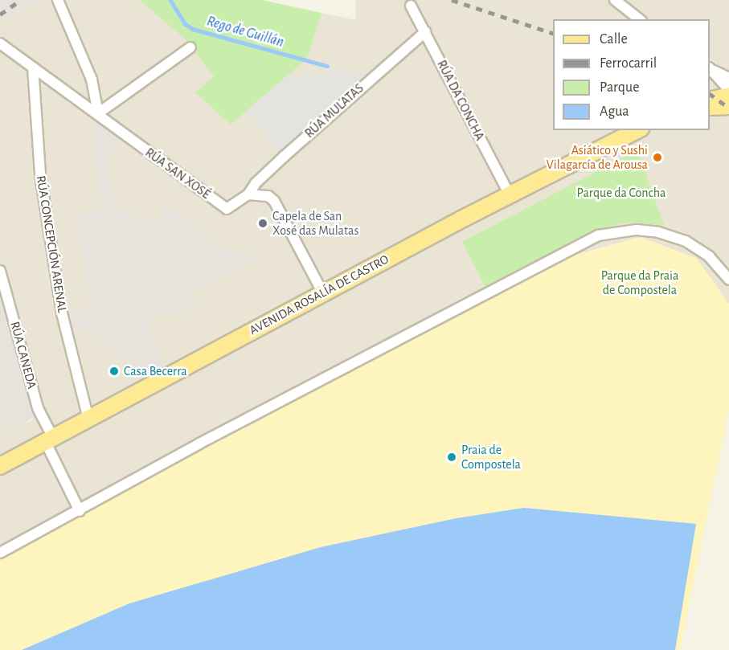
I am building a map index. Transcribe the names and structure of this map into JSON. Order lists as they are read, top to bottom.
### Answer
{
  "streets": {
    "main road": ["AVENIDA ROSALÍA DE CASTRO"],
    "street": [
      "RÚA DA CONCHA",
      "RÚA MULATAS",
      "RÚA SAN XOSÉ",
      "RÚA CONCEPCIÓN ARENAL",
      "RÚA CANEDA"
    ]
  },
  "crossings": [
    ["RÚA DA CONCHA", "RÚA MULATAS"],
    ["RÚA DA CONCHA", "AVENIDA ROSALÍA DE CASTRO"],
    ["RÚA MULATAS", "RÚA SAN XOSÉ"],
    ["RÚA SAN XOSÉ", "RÚA CONCEPCIÓN ARENAL"],
    ["RÚA CONCEPCIÓN ARENAL", "AVENIDA ROSALÍA DE CASTRO"],
    ["AVENIDA ROSALÍA DE CASTRO", "RÚA CANEDA"]
  ],
  "water": ["Rego de Guillán"],
  "parks": ["Parque da Concha", "Parque da Praia de Compostela"],
  "places": [
    "Asiático y Sushi Vilagarcía de Arousa",
    "Capela de San Xosé das Mulatas",
    "Casa Becerra",
    "Praia de Compostela"
  ],
  "legend": [
    "Calle",
    "Ferrocarril",
    "Parque",
    "Agua"
  ]
}
